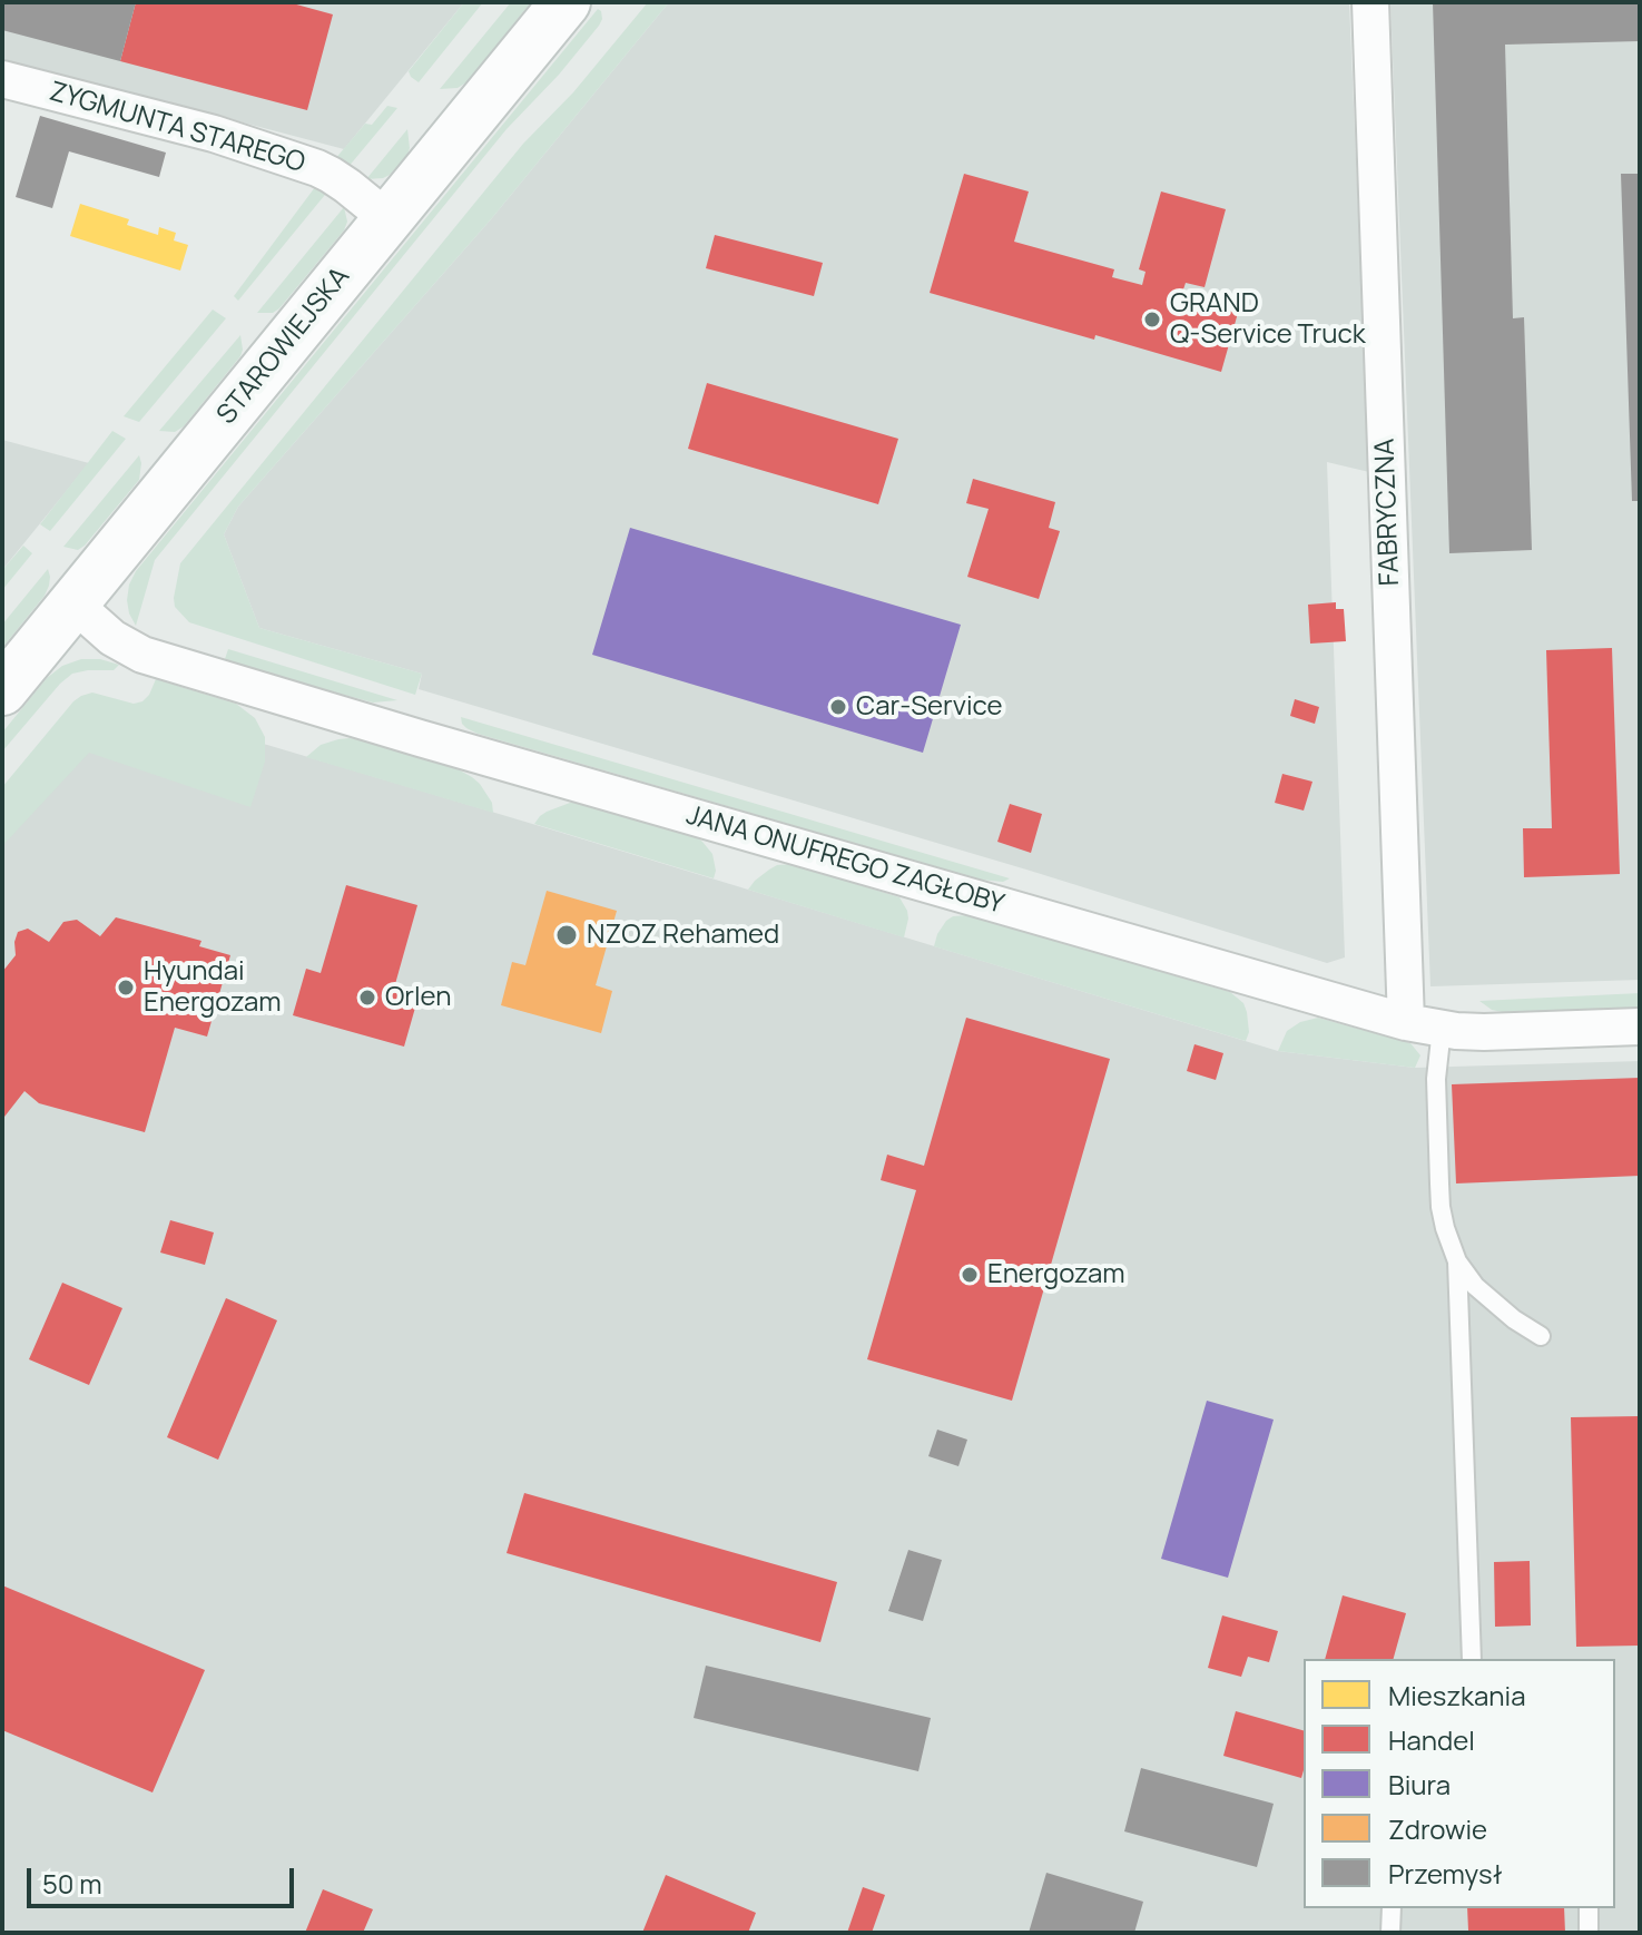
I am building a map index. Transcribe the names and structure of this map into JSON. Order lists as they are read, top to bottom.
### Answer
{
  "streets": {
    "street": [
      "ZYGMUNTA STAREGO",
      "STAROWIEJSKA",
      "FABRYCZNA",
      "JANA ONUFREGO ZAGŁOBY"
    ]
  },
  "crossings": [
    ["ZYGMUNTA STAREGO", "STAROWIEJSKA"],
    ["STAROWIEJSKA", "JANA ONUFREGO ZAGŁOBY"],
    ["FABRYCZNA", "JANA ONUFREGO ZAGŁOBY"]
  ],
  "places": [
    "GRAND Q-Service Truck",
    "Car-Service",
    "NZOZ Rehamed",
    "Hyundai Energozam",
    "Orlen",
    "Energozam"
  ],
  "legend": [
    "Mieszkania",
    "Handel",
    "Biura",
    "Zdrowie",
    "Przemysł"
  ],
  "scale_bar": "50 m"
}
